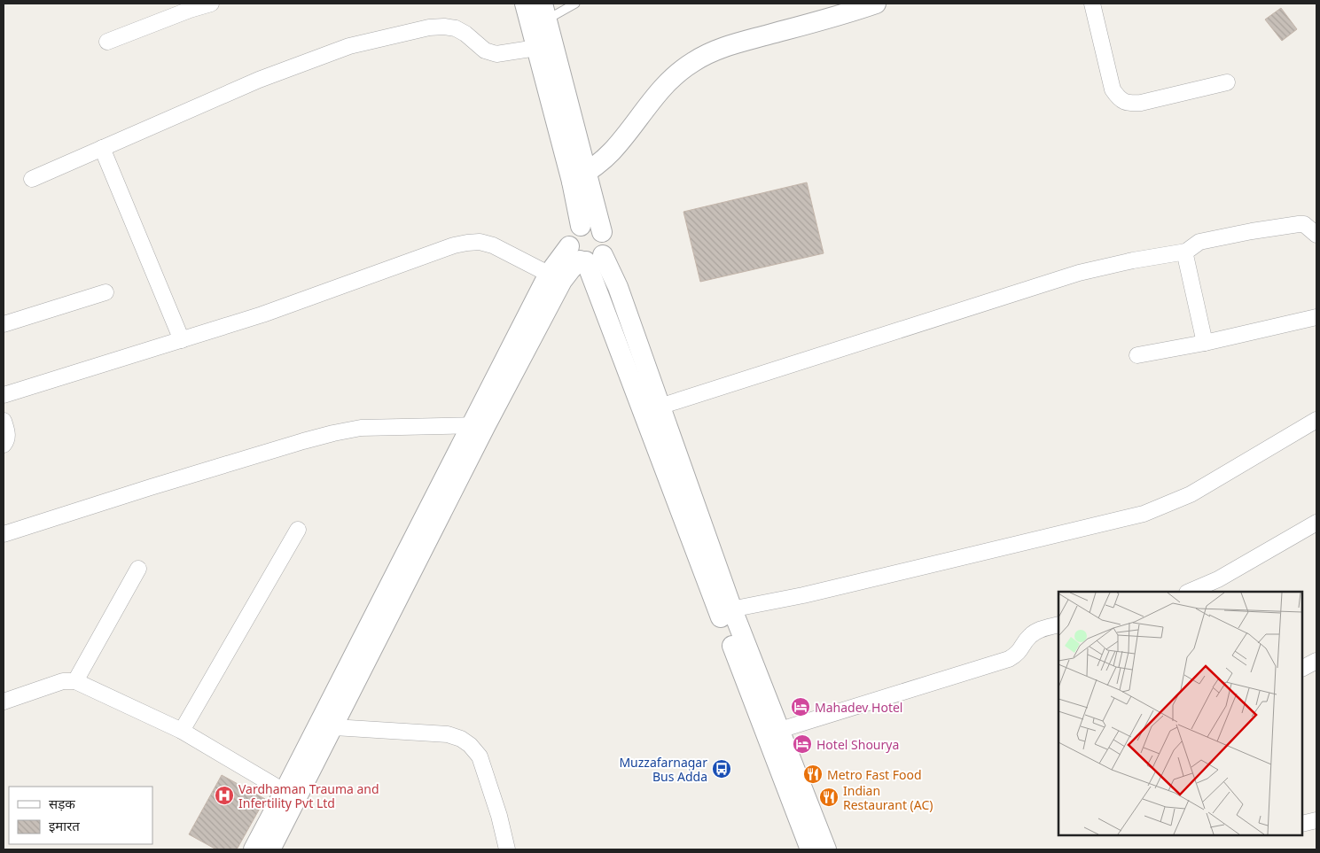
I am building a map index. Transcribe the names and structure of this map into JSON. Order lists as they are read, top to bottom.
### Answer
{
  "places": {
    "hotel": ["Mahadev Hotel", "Hotel Shourya"],
    "bus stop": ["Muzzafarnagar Bus Adda"],
    "restaurant": ["Metro Fast Food", "Indian Restaurant (AC)"],
    "hospital": ["Vardhaman Trauma and Infertility Pvt Ltd"]
  },
  "legend": ["सड़क", "इमारत"]
}
